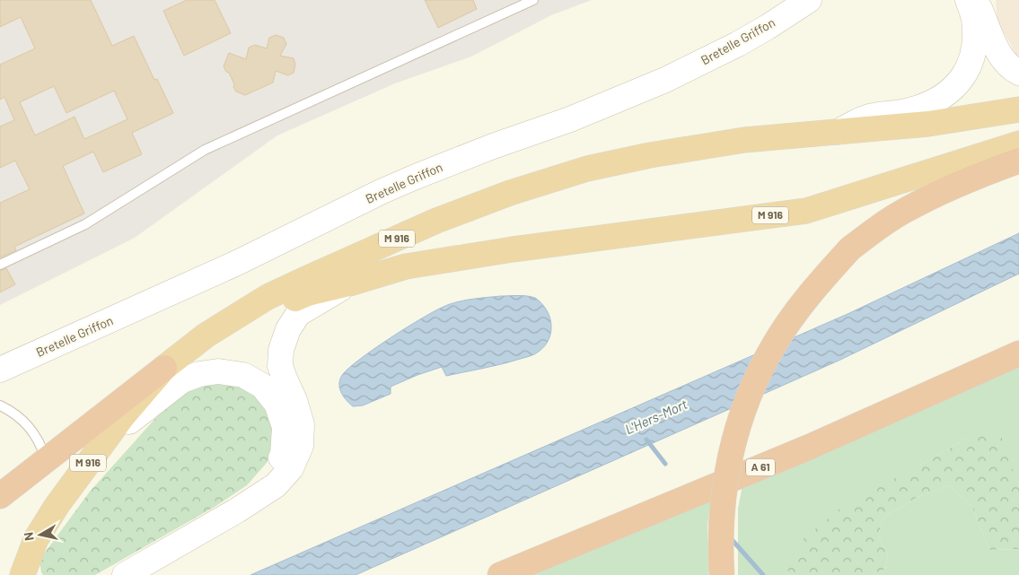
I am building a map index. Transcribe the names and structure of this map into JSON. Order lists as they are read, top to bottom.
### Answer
{
  "streets": {
    "highway": ["M 916", "A 61"],
    "main road": ["Bretelle Griffon"]
  },
  "water": ["L'Hers-Mort"],
  "north": "left"
}
